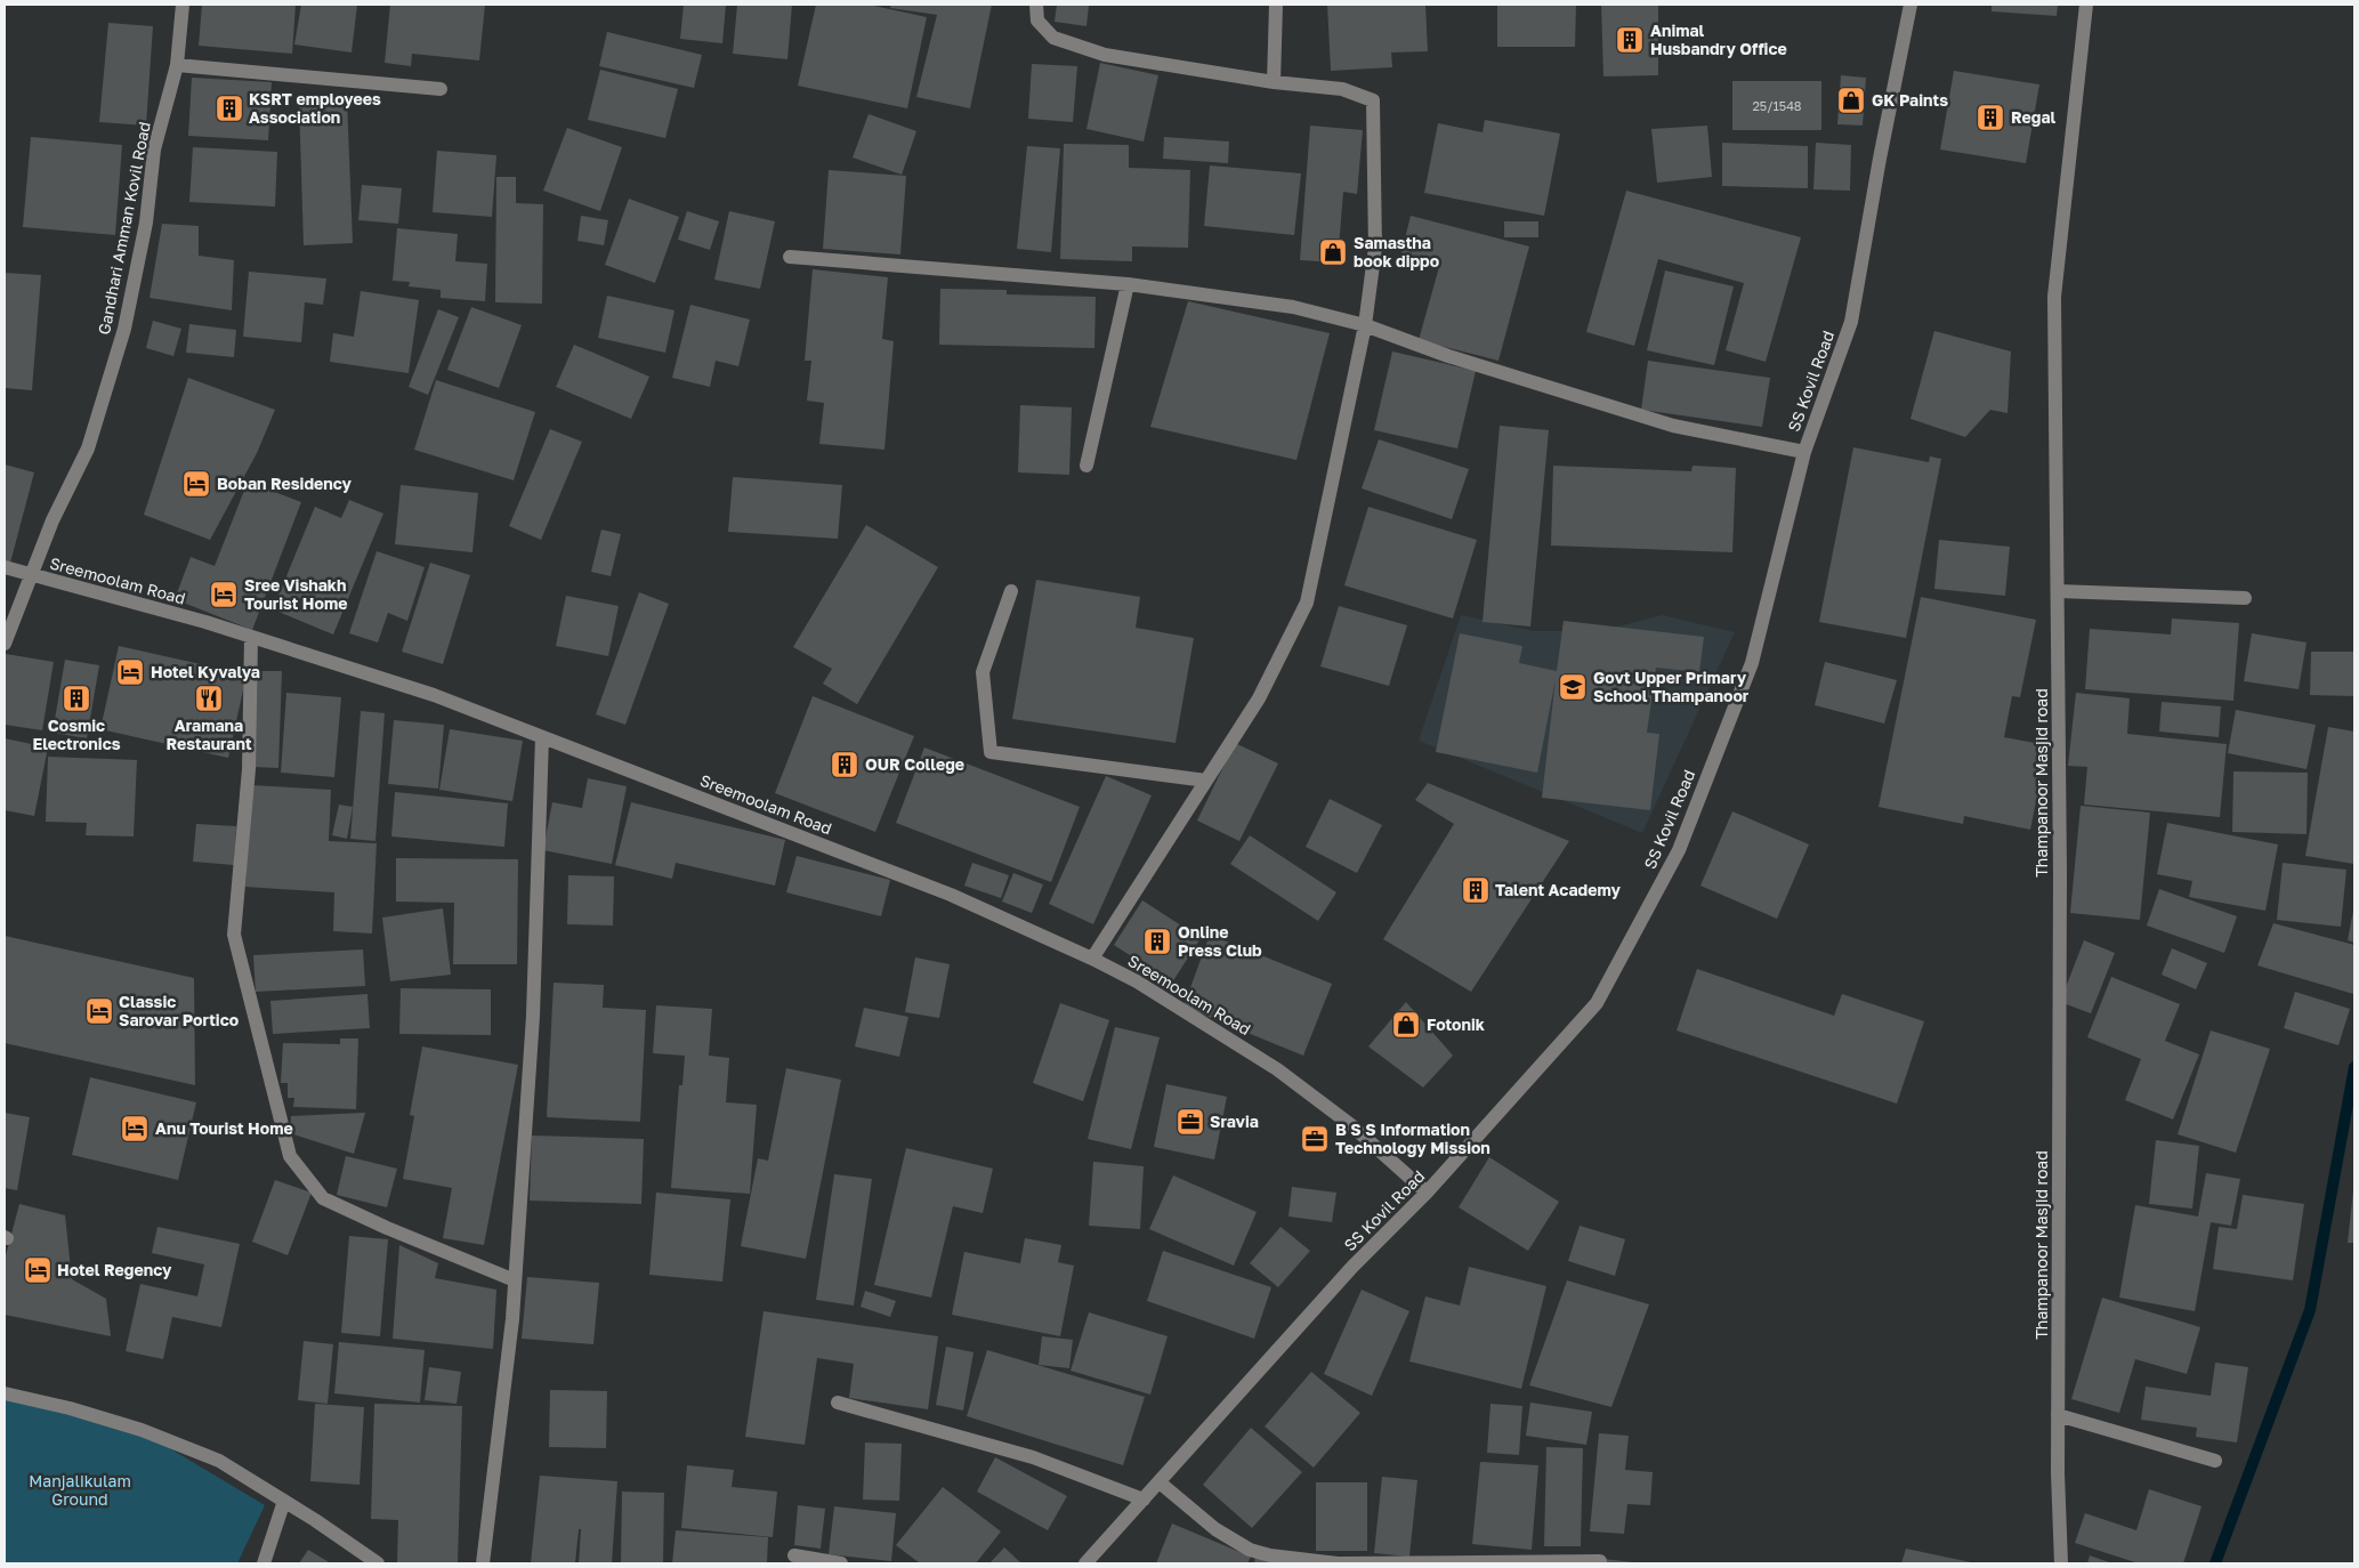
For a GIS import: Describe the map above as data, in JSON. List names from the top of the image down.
{
  "streets": {
    "street": [
      "Gandhari Amman Kovil Road",
      "SS Kovil Road",
      "Sreemoolam Road",
      "Thampanoor Masjid road"
    ]
  },
  "crossings": [
    ["Gandhari Amman Kovil Road", "Sreemoolam Road"],
    ["SS Kovil Road", "Sreemoolam Road"]
  ],
  "parks": ["Manjalikulam Ground"],
  "places": {
    "building": [
      "Animal Husbandry Office",
      "KSRT employees Association",
      "Regal",
      "Cosmic Electronics",
      "OUR College",
      "Talent Academy",
      "Online Press Club"
    ],
    "shop": ["GK Paints", "Samastha book dippo", "Fotonik"],
    "hotel": [
      "Boban Residency",
      "Sree Vishakh Tourist Home",
      "Hotel Kyvalya",
      "Classic Sarovar Portico",
      "Anu Tourist Home",
      "Hotel Regency"
    ],
    "school or university": ["Govt Upper Primary School Thampanoor"],
    "restaurant": ["Aramana Restaurant"],
    "office": ["Sravia", "B S S Information Technology Mission"]
  },
  "house_numbers": ["25/1548"]
}
